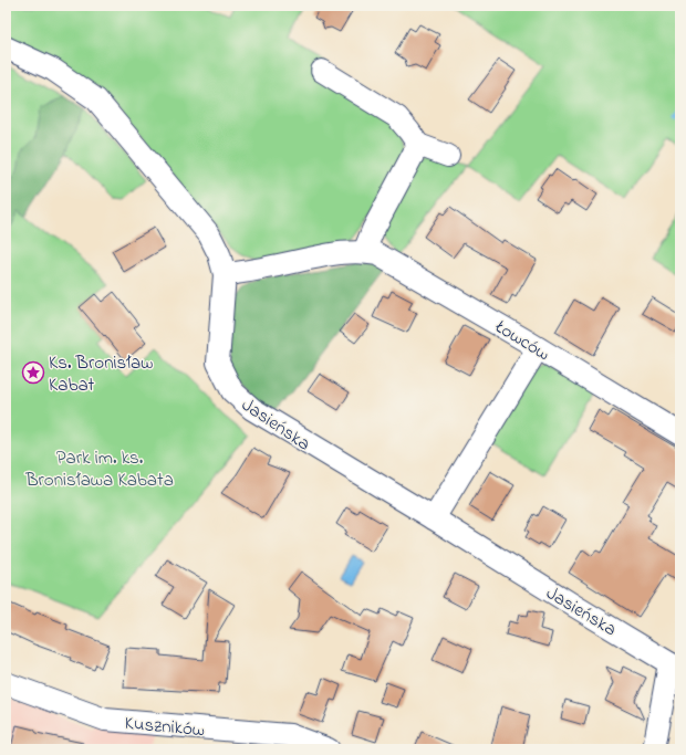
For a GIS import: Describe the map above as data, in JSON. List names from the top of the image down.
{
  "streets": {
    "street": ["Łowców", "Jasieńska", "Kuszników"]
  },
  "crossings": [
    ["Łowców", "Jasieńska"]
  ],
  "parks": ["Park im. ks. Bronisława Kabata"],
  "places": {
    "place": ["Ks. Bronisław Kabat"]
  }
}
